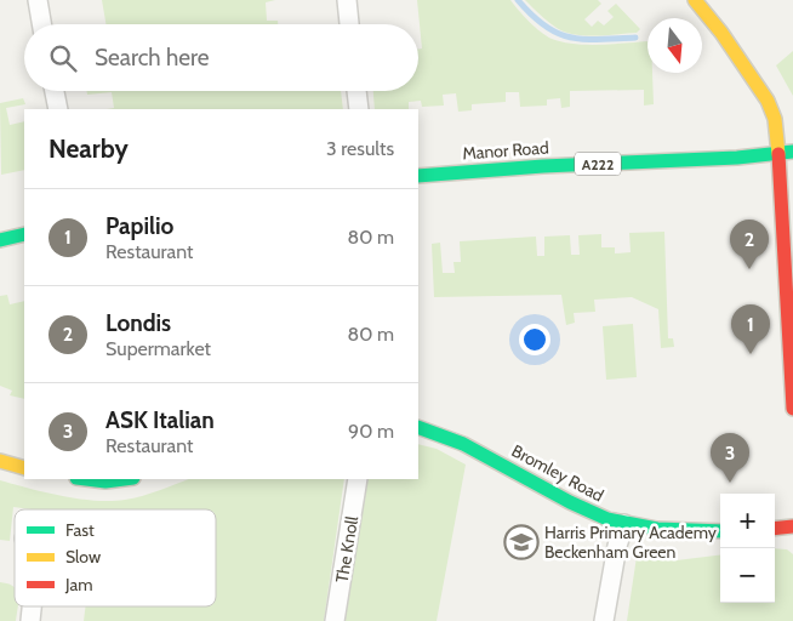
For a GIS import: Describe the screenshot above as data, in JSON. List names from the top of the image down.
{
  "streets": {
    "main road": ["Manor Road", "A222", "Bromley Road"],
    "street": ["The Knoll"]
  },
  "places": {
    "school or university": ["Harris Primary Academy Beckenham Green"]
  },
  "legend": ["Fast", "Slow", "Jam"],
  "north": "bottom",
  "page": {
    "search": "Search here",
    "heading": ["Nearby", "3 results"],
    "list": [
      {
        "mark": "1",
        "name": "Papilio",
        "note": "Restaurant",
        "value": "80 m"
      },
      {
        "mark": "2",
        "name": "Londis",
        "note": "Supermarket",
        "value": "80 m"
      },
      {
        "mark": "3",
        "name": "ASK Italian",
        "note": "Restaurant",
        "value": "90 m"
      }
    ],
    "pins": ["2", "1", "3"],
    "map_buttons": ["+", "−"]
  }
}
